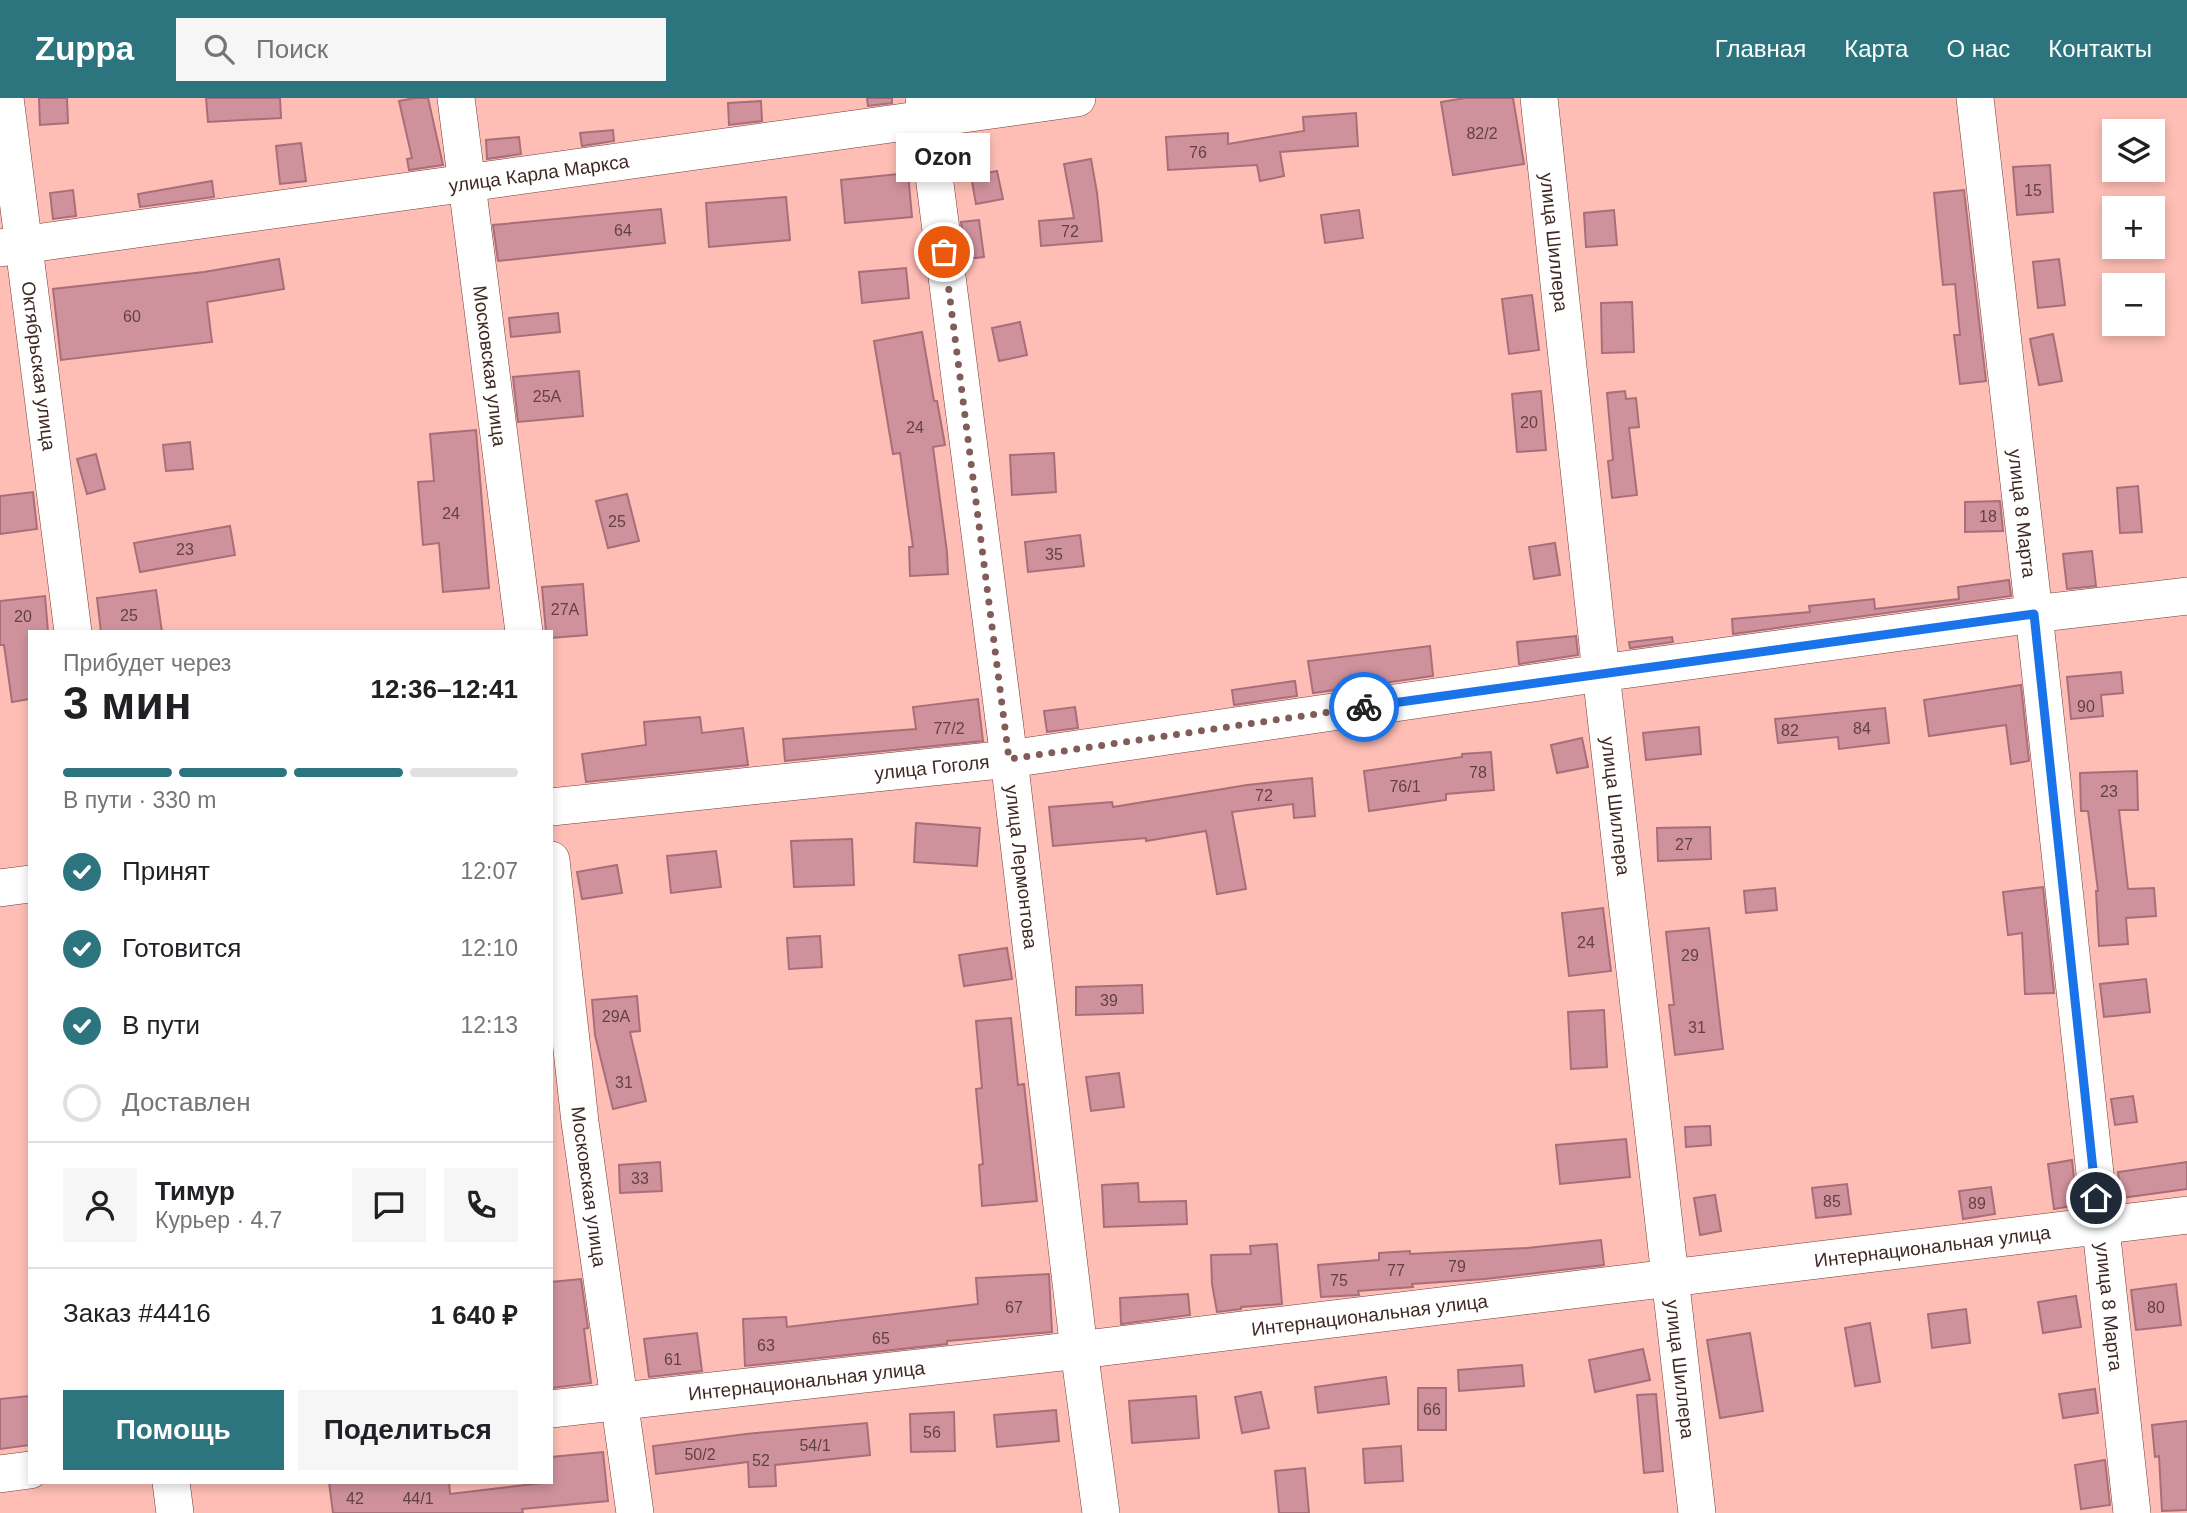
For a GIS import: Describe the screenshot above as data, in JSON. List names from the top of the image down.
{
  "streets": {
    "street": [
      "улица Карла Маркса",
      "улица Шиллера",
      "Октябрьская улица",
      "Московская улица",
      "улица 8 Марта",
      "улица Гоголя",
      "улица Лермонтова",
      "Интернациональная улица"
    ]
  },
  "crossings": [
    ["улица Карла Маркса", "Октябрьская улица"],
    ["улица Карла Маркса", "Московская улица"],
    ["улица Карла Маркса", "улица Лермонтова"],
    ["улица Шиллера", "улица Гоголя"],
    ["улица Шиллера", "Интернациональная улица"],
    ["Московская улица", "Интернациональная улица"],
    ["улица 8 Марта", "улица Гоголя"],
    ["улица 8 Марта", "Интернациональная улица"],
    ["улица Гоголя", "улица Лермонтова"],
    ["улица Лермонтова", "Интернациональная улица"]
  ],
  "places": ["Ozon"],
  "house_numbers": [
    "82/2",
    "76",
    "15",
    "64",
    "72",
    "60",
    "25А",
    "20",
    "24",
    "24",
    "18",
    "25",
    "23",
    "35",
    "27А",
    "25",
    "20",
    "90",
    "77/2",
    "84",
    "82",
    "78",
    "76/1",
    "23",
    "72",
    "27",
    "24",
    "29",
    "39",
    "29А",
    "31",
    "31",
    "33",
    "85",
    "89",
    "79",
    "77",
    "75",
    "67",
    "80",
    "65",
    "63",
    "61",
    "66",
    "56",
    "54/1",
    "50/2",
    "52",
    "42",
    "44/1"
  ],
  "page": {
    "header": "Zuppa",
    "search": "Поиск",
    "nav": [
      "Главная",
      "Карта",
      "О нас",
      "Контакты"
    ],
    "map_buttons": ["+", "−"],
    "bubble": "Ozon",
    "heading": ["3 мин", "Прибудет через", "12:36–12:41"],
    "panel": [
      "Тимур",
      "Курьер · 4.7",
      "Заказ #4416",
      "1 640 ₽"
    ],
    "bar": "В пути · 330 m",
    "list": [
      ["Принят", "12:07"],
      ["Готовится", "12:10"],
      ["В пути", "12:13"],
      "Доставлен"
    ],
    "buttons": ["Помощь", "Поделиться"]
  }
}
